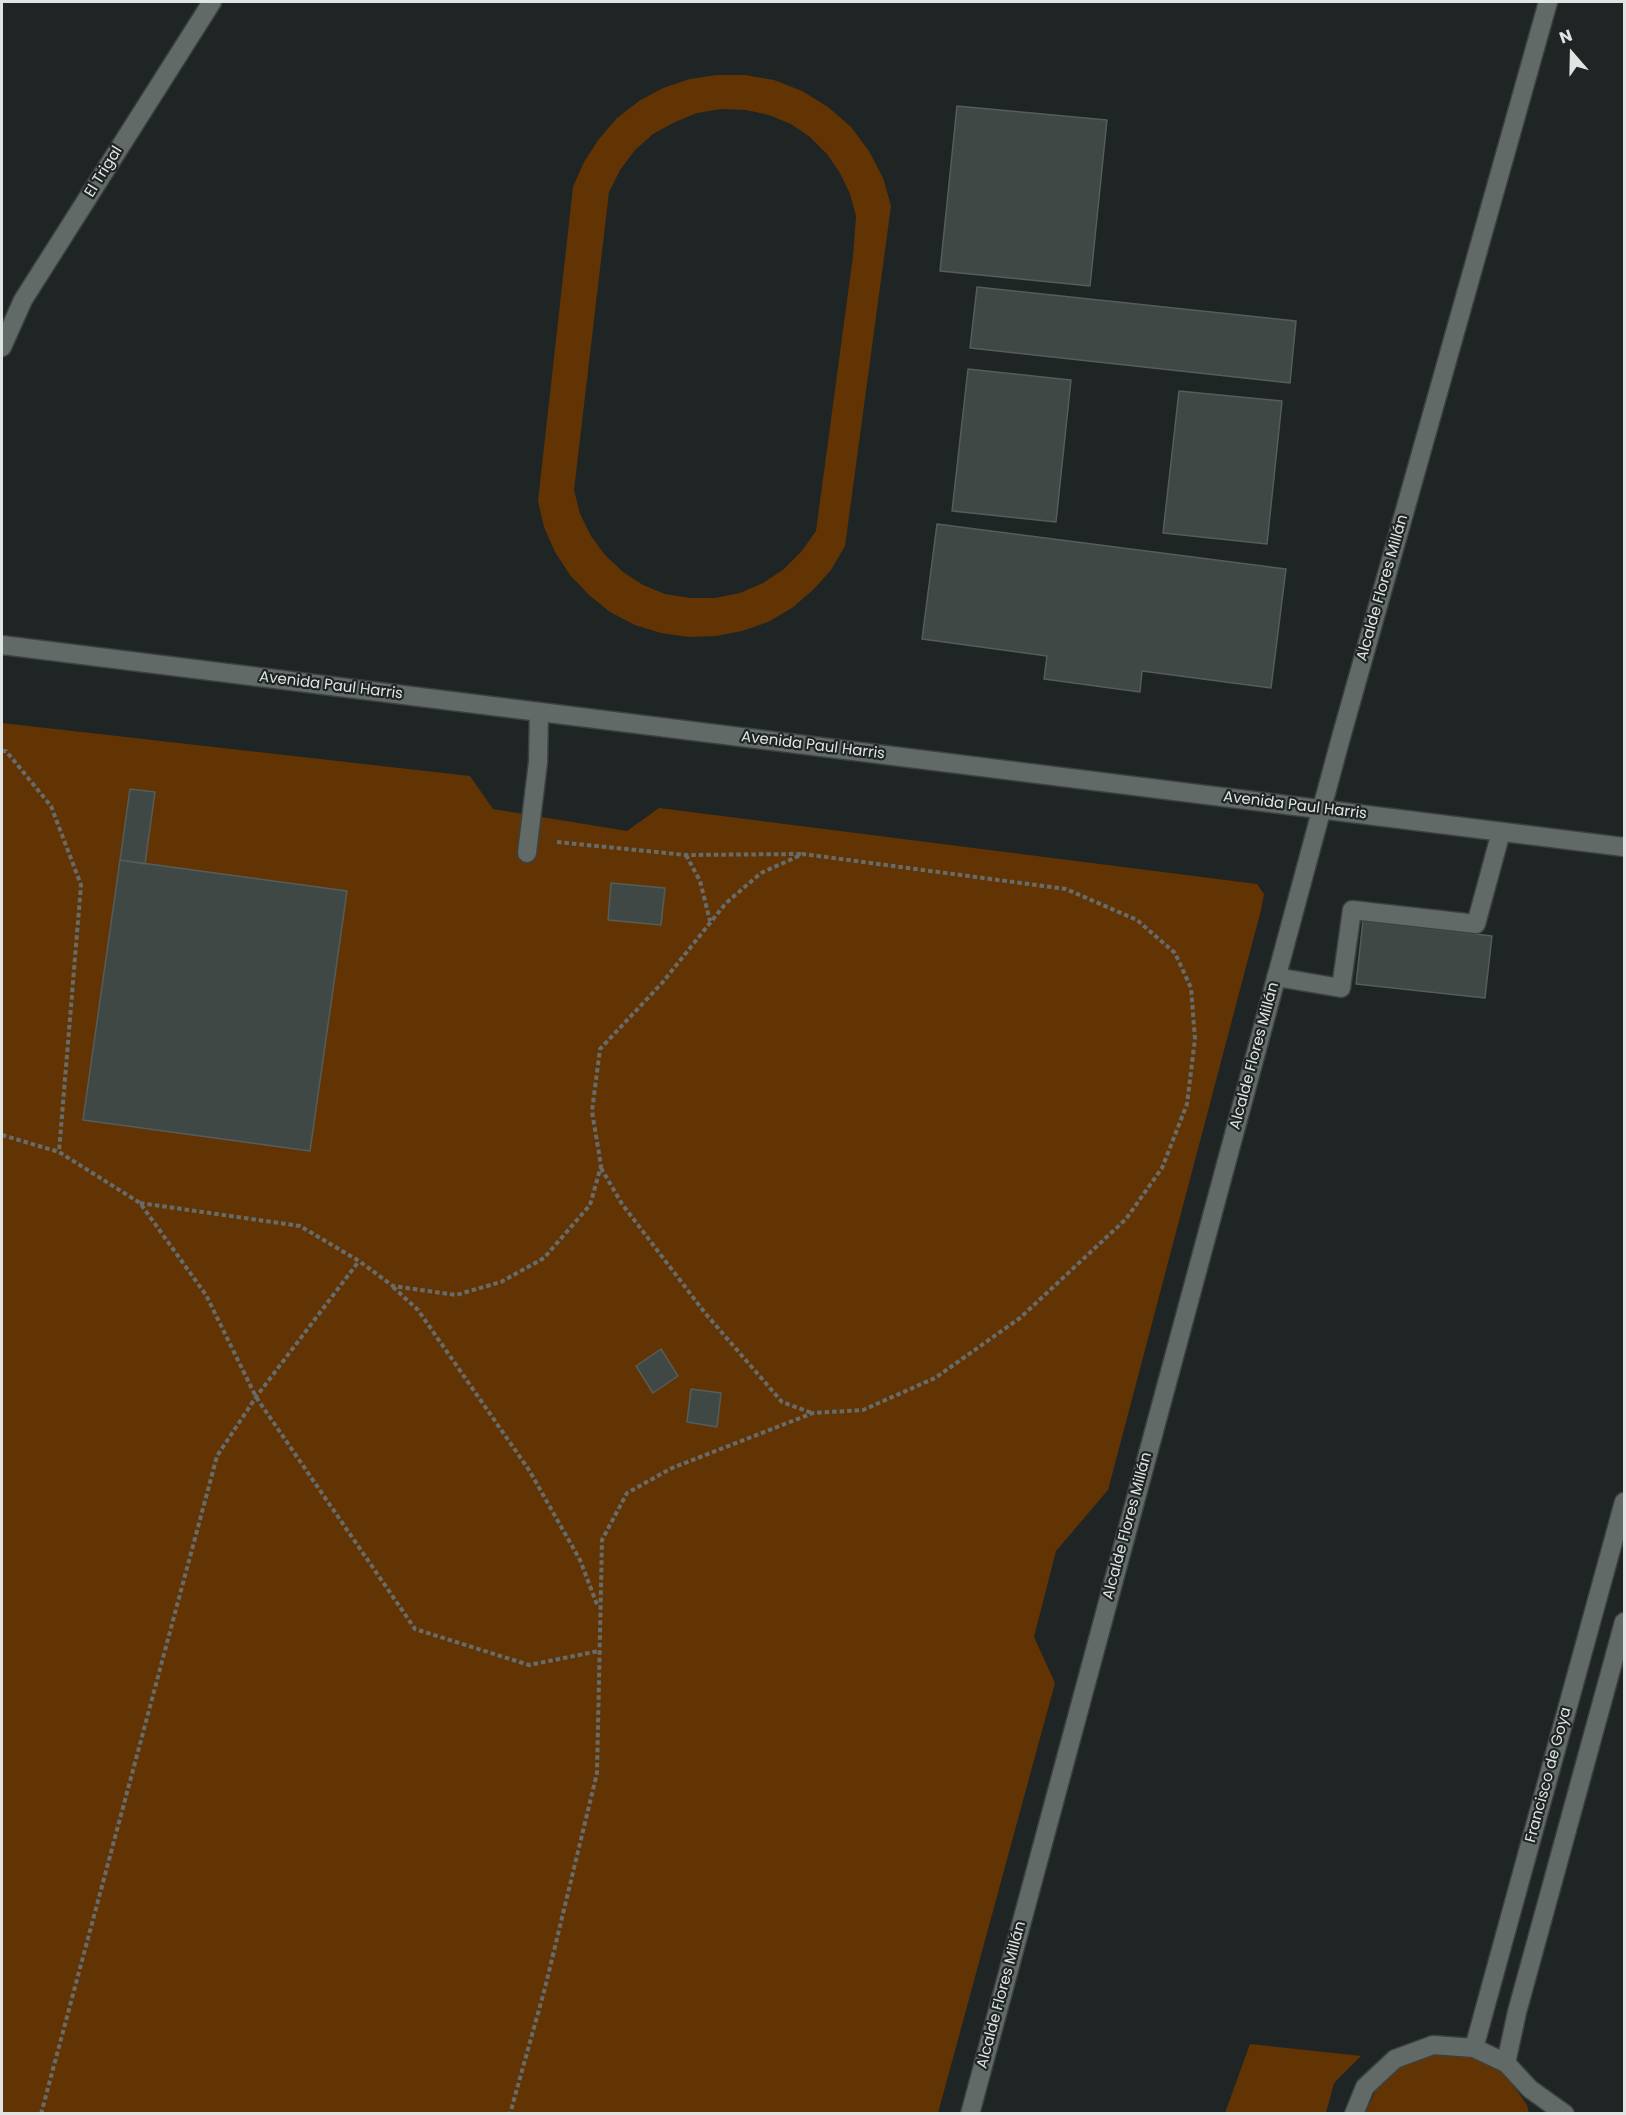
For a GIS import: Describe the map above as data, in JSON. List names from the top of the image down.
{
  "streets": {
    "street": [
      "El Trigal",
      "Alcalde Flores Millán",
      "Avenida Paul Harris",
      "Francisco de Goya"
    ]
  },
  "crossings": [
    ["Alcalde Flores Millán", "Avenida Paul Harris"]
  ],
  "north": "top"
}
